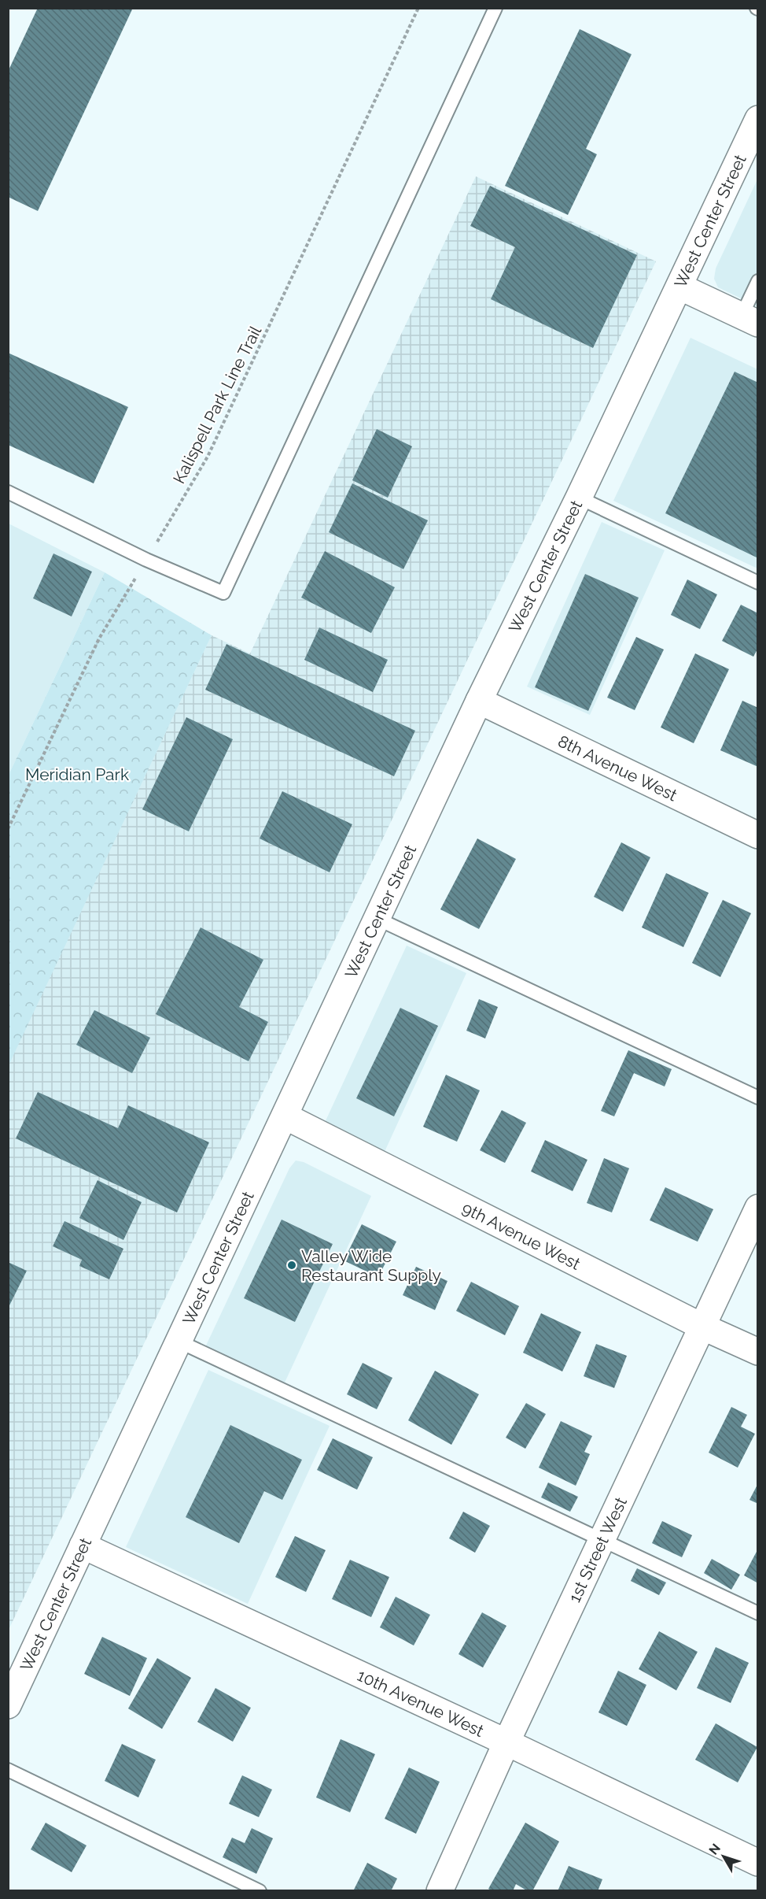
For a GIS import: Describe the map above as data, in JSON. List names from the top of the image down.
{
  "streets": {
    "street": [
      "West Center Street",
      "8th Avenue West",
      "9th Avenue West",
      "1st Street West",
      "10th Avenue West"
    ],
    "path": ["Kalispell Park Line Trail"]
  },
  "crossings": [
    ["West Center Street", "8th Avenue West"],
    ["West Center Street", "9th Avenue West"],
    ["West Center Street", "10th Avenue West"],
    ["9th Avenue West", "1st Street West"],
    ["1st Street West", "10th Avenue West"]
  ],
  "parks": ["Meridian Park"],
  "places": ["Valley Wide Restaurant Supply"],
  "north": "top left"
}
